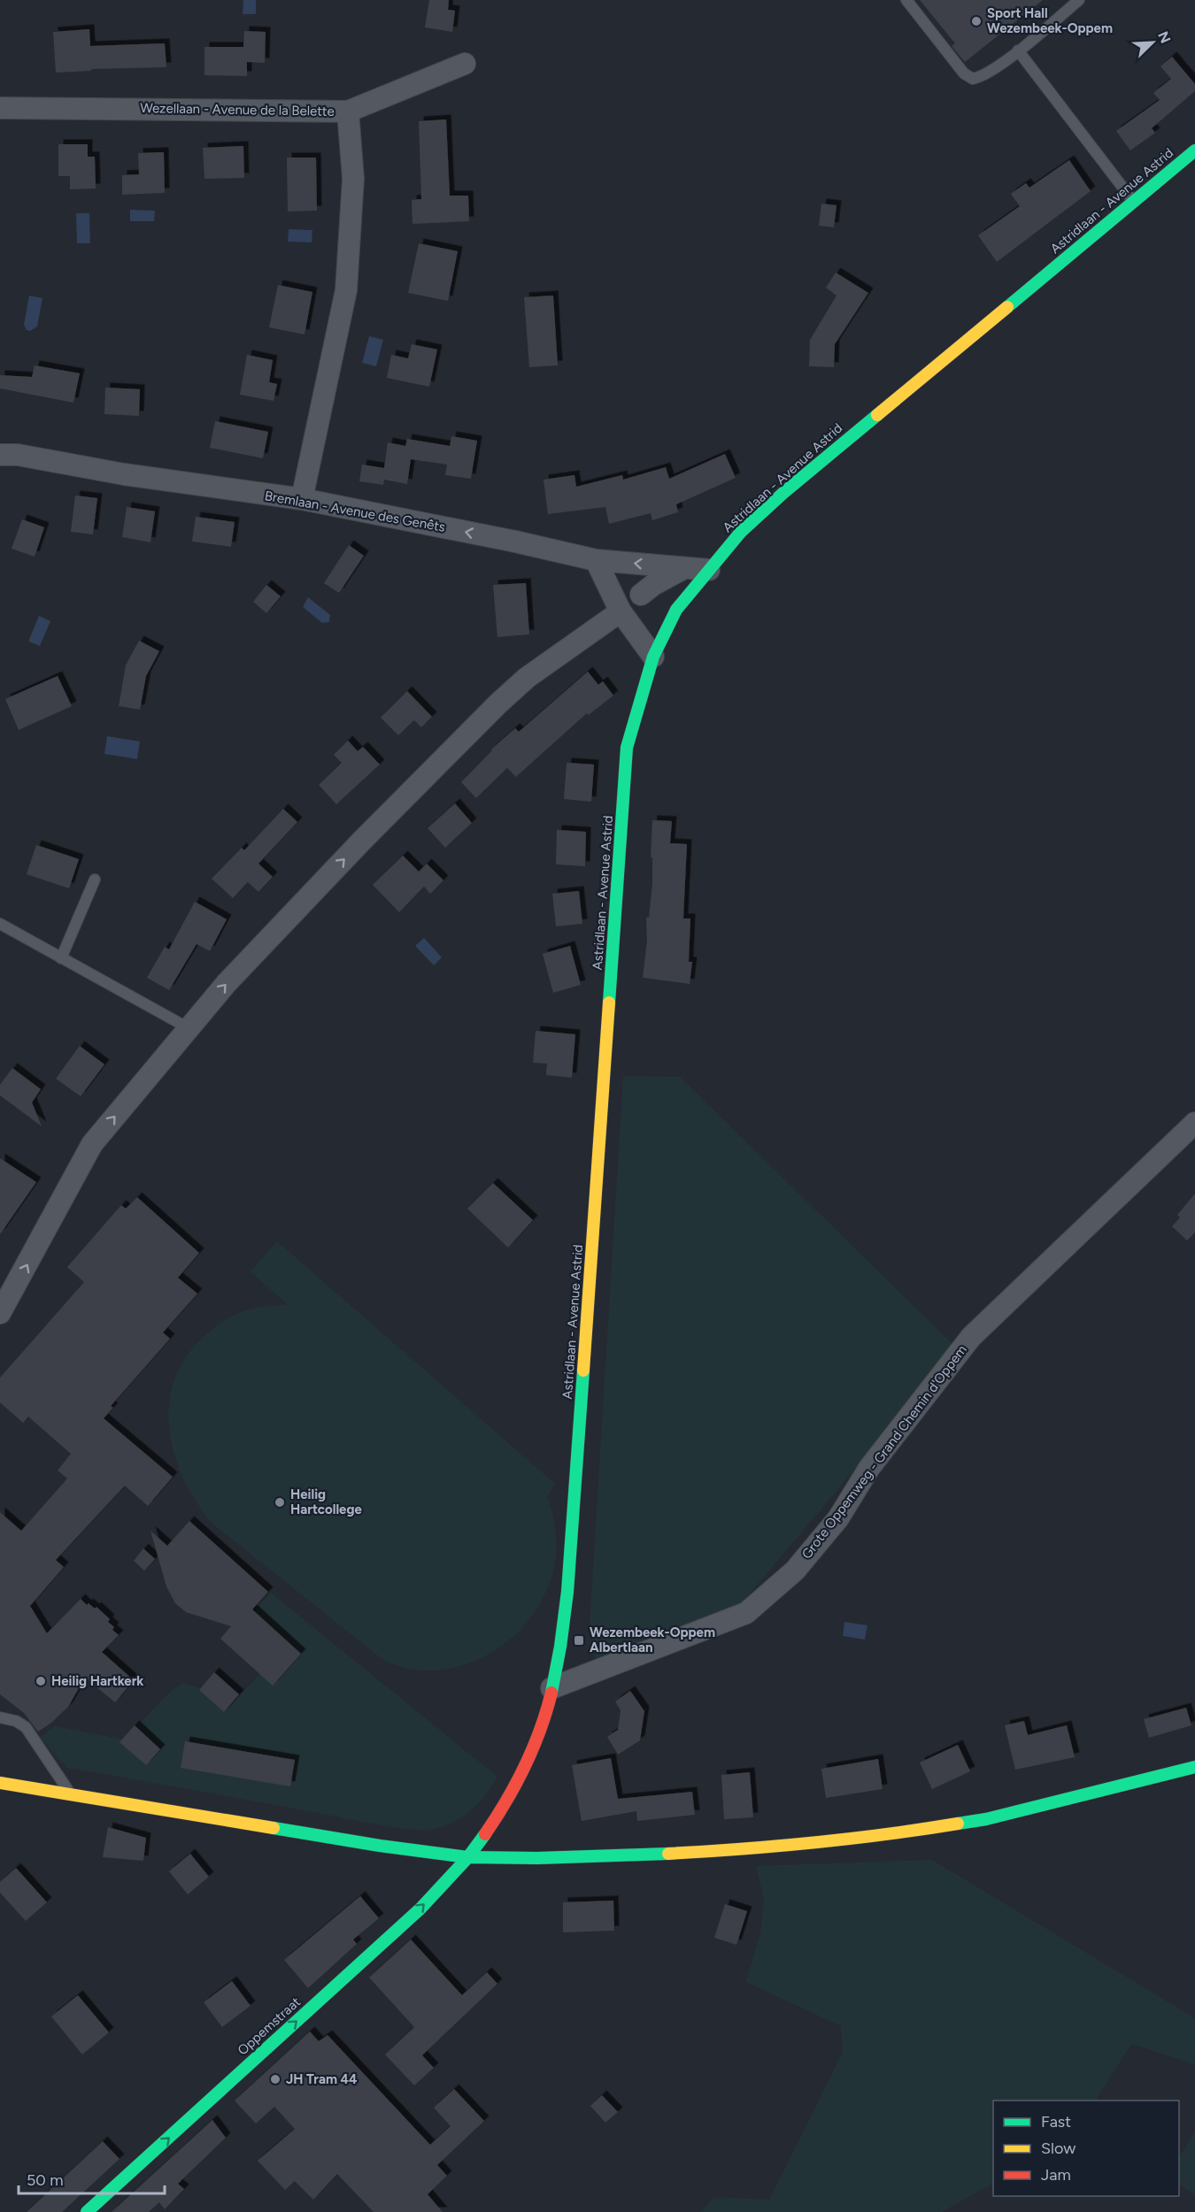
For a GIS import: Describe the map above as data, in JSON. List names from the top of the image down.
{
  "streets": {
    "street": [
      "Wezellaan - Avenue de la Belette",
      "Astridlaan - Avenue Astrid",
      "Bremlaan - Avenue des Genêts",
      "Grote Oppemweg - Grand Chemin d'Oppem",
      "Oppemstraat"
    ]
  },
  "crossings": [
    ["Astridlaan - Avenue Astrid", "Bremlaan - Avenue des Genêts"],
    ["Astridlaan - Avenue Astrid", "Grote Oppemweg - Grand Chemin d'Oppem"],
    ["Astridlaan - Avenue Astrid", "Oppemstraat"]
  ],
  "one_way": ["Bremlaan - Avenue des Genêts", "Oppemstraat"],
  "places": {
    "other": [
      "Sport Hall Wezembeek-Oppem",
      "Heilig Hartcollege",
      "Heilig Hartkerk",
      "JH Tram 44"
    ],
    "transit": ["Wezembeek-Oppem Albertlaan"]
  },
  "legend": ["Fast", "Slow", "Jam"],
  "scale_bar": "50 m",
  "north": "top right"
}
